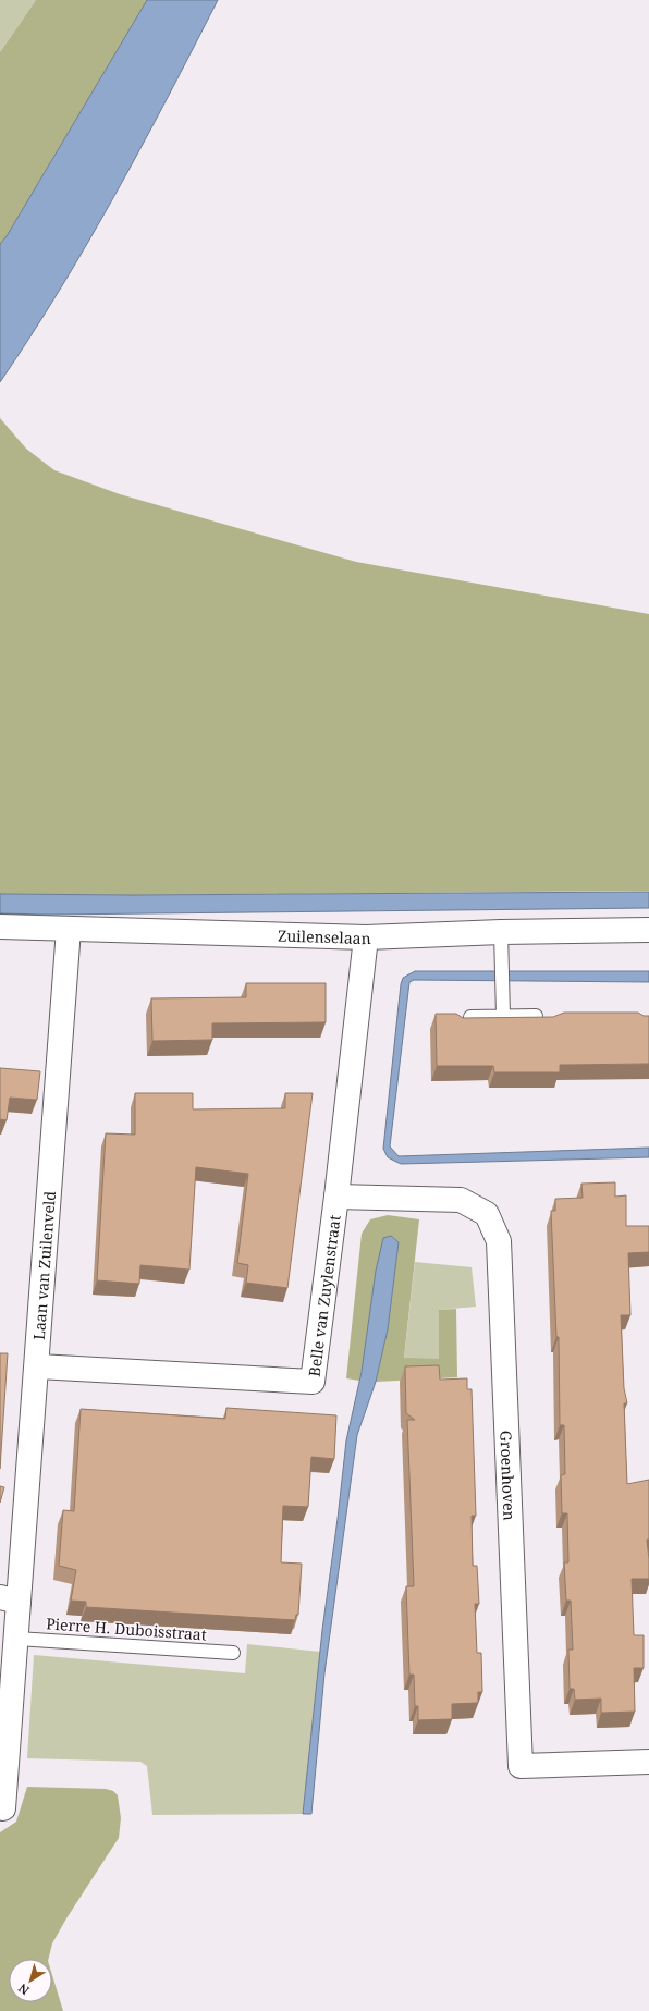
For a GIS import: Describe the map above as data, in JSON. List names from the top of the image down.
{
  "streets": {
    "street": [
      "Zuilenselaan",
      "Laan van Zuilenveld",
      "Belle van Zuylenstraat",
      "Groenhoven"
    ],
    "lane": ["Pierre H. Duboisstraat"]
  },
  "crossings": [
    ["Zuilenselaan", "Laan van Zuilenveld"],
    ["Zuilenselaan", "Belle van Zuylenstraat"],
    ["Laan van Zuilenveld", "Belle van Zuylenstraat"],
    ["Laan van Zuilenveld", "Pierre H. Duboisstraat"],
    ["Belle van Zuylenstraat", "Groenhoven"]
  ],
  "north": "bottom left"
}
